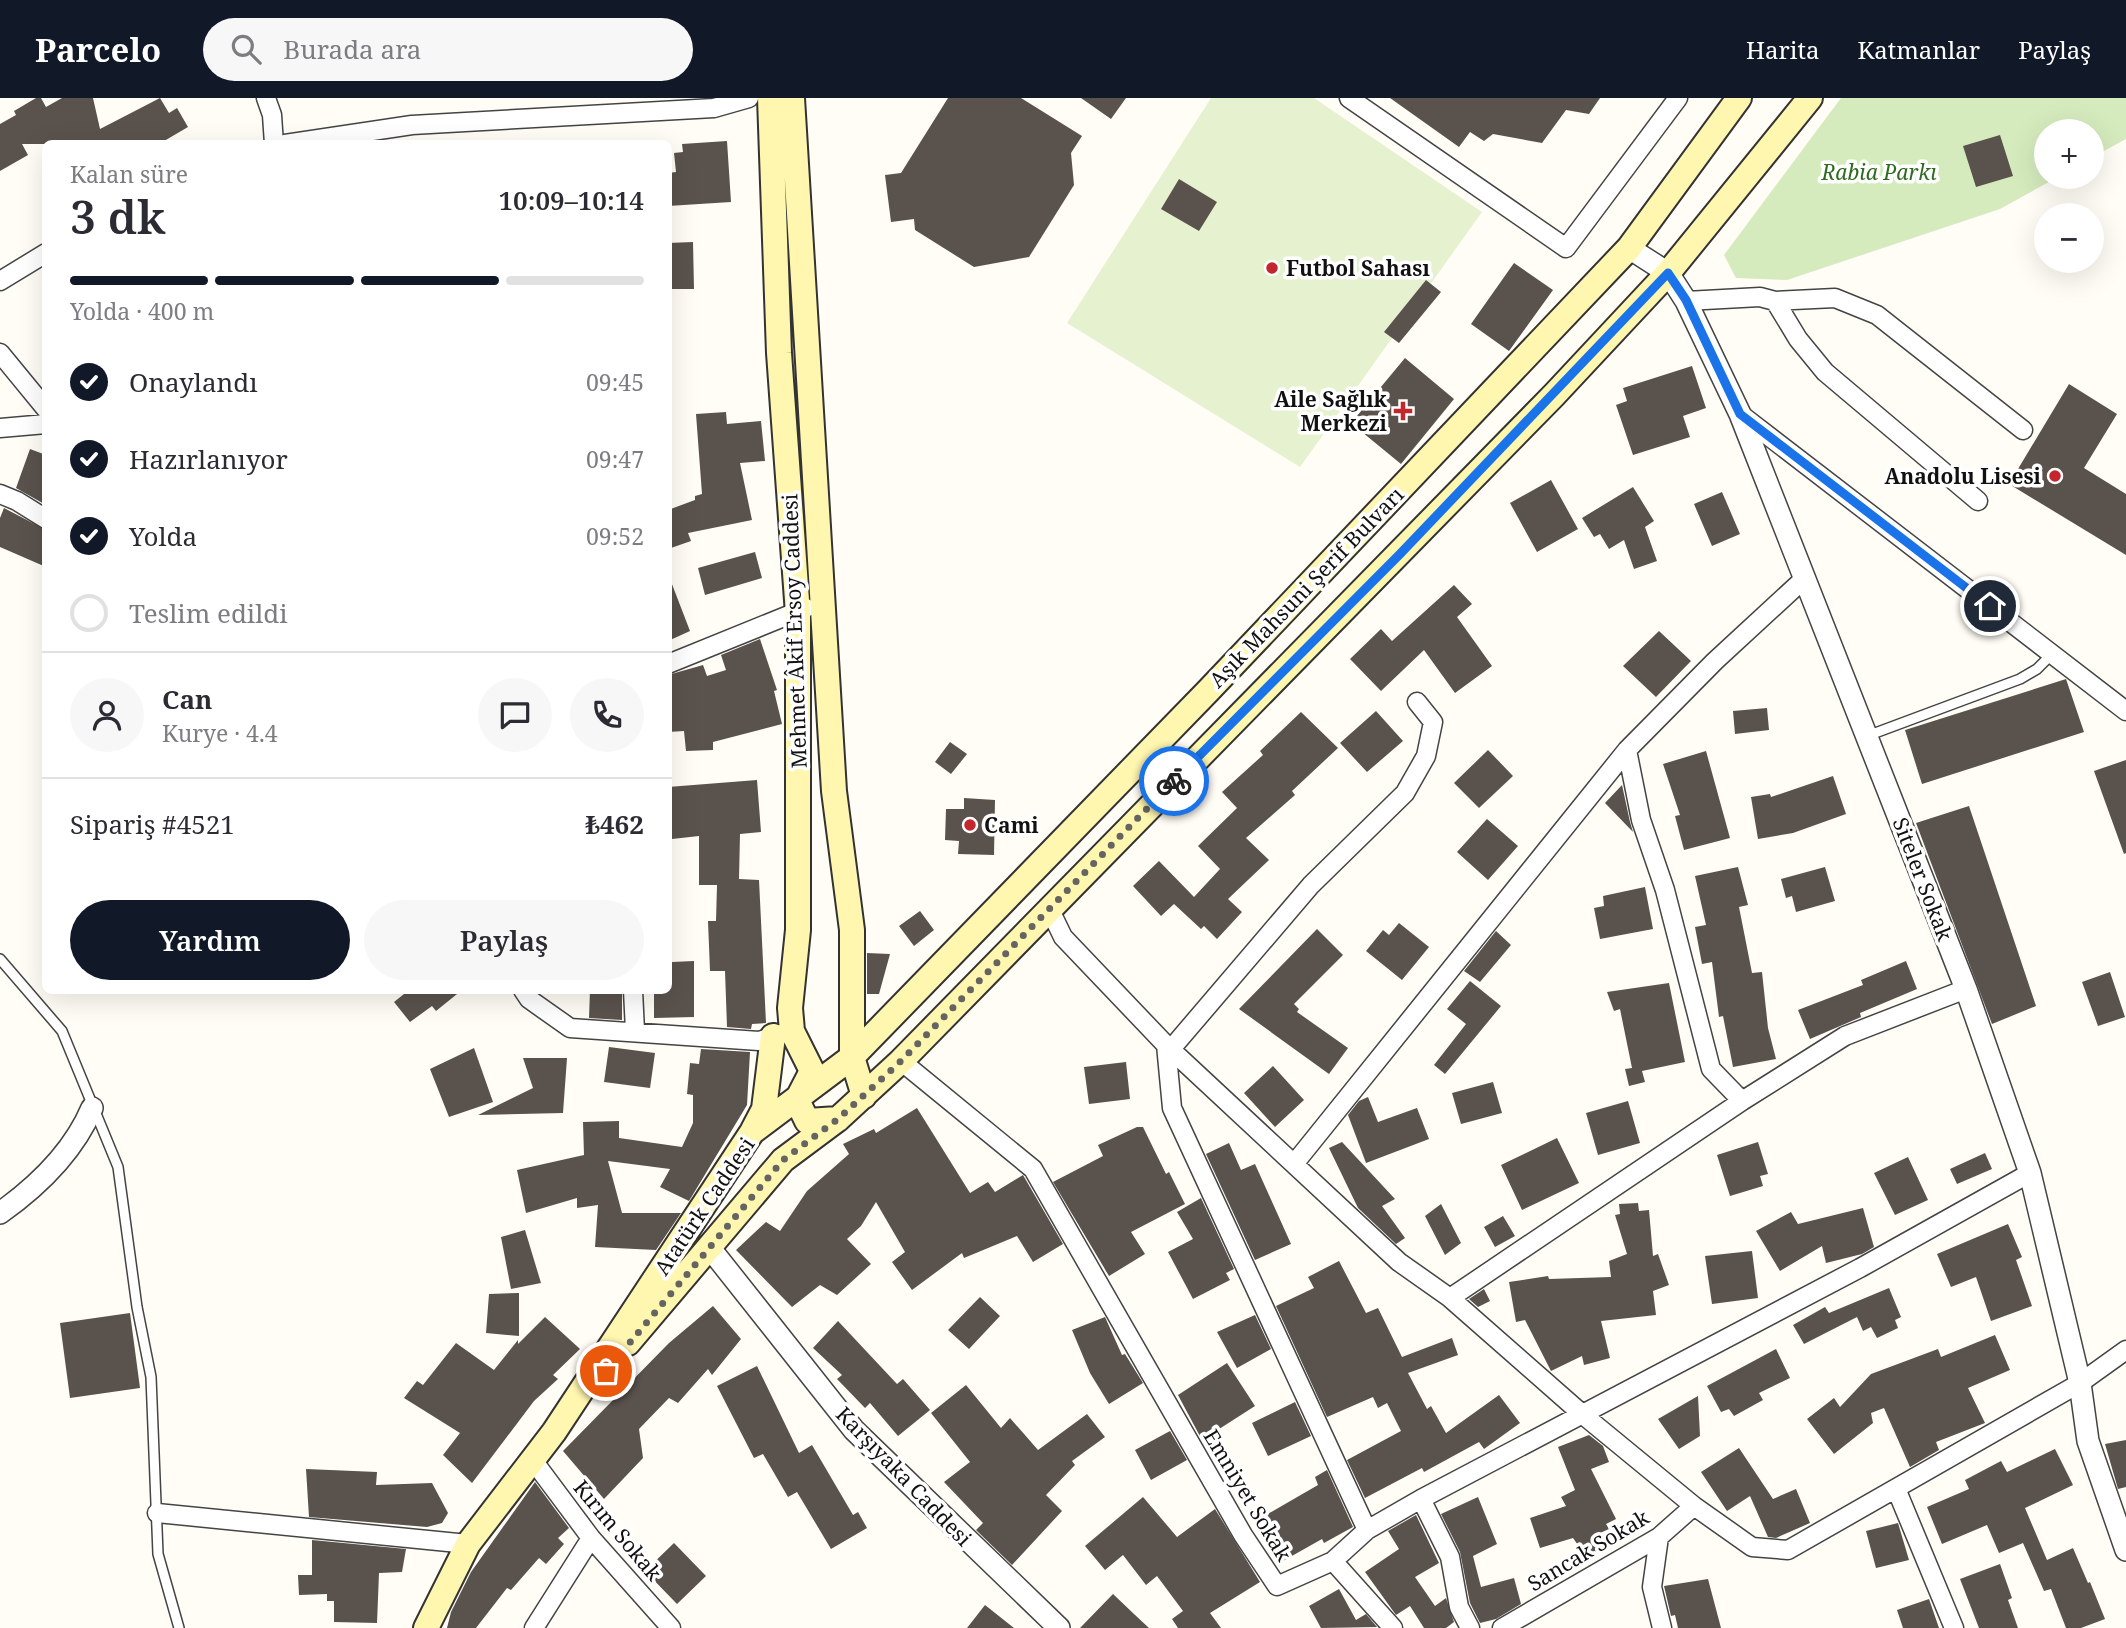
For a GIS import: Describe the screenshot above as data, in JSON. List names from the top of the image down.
{
  "streets": {
    "main road": ["Aşık Mahsuni Şerif Bulvarı", "Mehmet Âkif Ersoy Caddesi", "Atatürk Caddesi"],
    "street": [
      "Siteler Sokak",
      "Karşıyaka Caddesi",
      "Emniyet Sokak",
      "Kırım Sokak",
      "Sancak Sokak"
    ]
  },
  "crossings": [
    ["Aşık Mahsuni Şerif Bulvarı", "Mehmet Âkif Ersoy Caddesi"],
    ["Aşık Mahsuni Şerif Bulvarı", "Siteler Sokak"],
    ["Aşık Mahsuni Şerif Bulvarı", "Atatürk Caddesi"],
    ["Aşık Mahsuni Şerif Bulvarı", "Karşıyaka Caddesi"],
    ["Aşık Mahsuni Şerif Bulvarı", "Emniyet Sokak"],
    ["Mehmet Âkif Ersoy Caddesi", "Atatürk Caddesi"],
    ["Siteler Sokak", "Emniyet Sokak"],
    ["Atatürk Caddesi", "Kırım Sokak"]
  ],
  "parks": ["Rabia Parkı"],
  "places": {
    "other": ["Futbol Sahası", "Anadolu Lisesi", "Cami"],
    "health": ["Aile Sağlık Merkezi"]
  },
  "page": {
    "header": "Parcelo",
    "search": "Burada ara",
    "nav": ["Harita", "Katmanlar", "Paylaş"],
    "map_buttons": ["+", "−"],
    "heading": ["3 dk", "Kalan süre", "10:09–10:14"],
    "panel": [
      "Can",
      "Kurye · 4.4",
      "Sipariş #4521",
      "₺462"
    ],
    "bar": "Yolda · 400 m",
    "list": [
      ["Onaylandı", "09:45"],
      ["Hazırlanıyor", "09:47"],
      ["Yolda", "09:52"],
      "Teslim edildi"
    ],
    "buttons": ["Yardım", "Paylaş"]
  }
}
